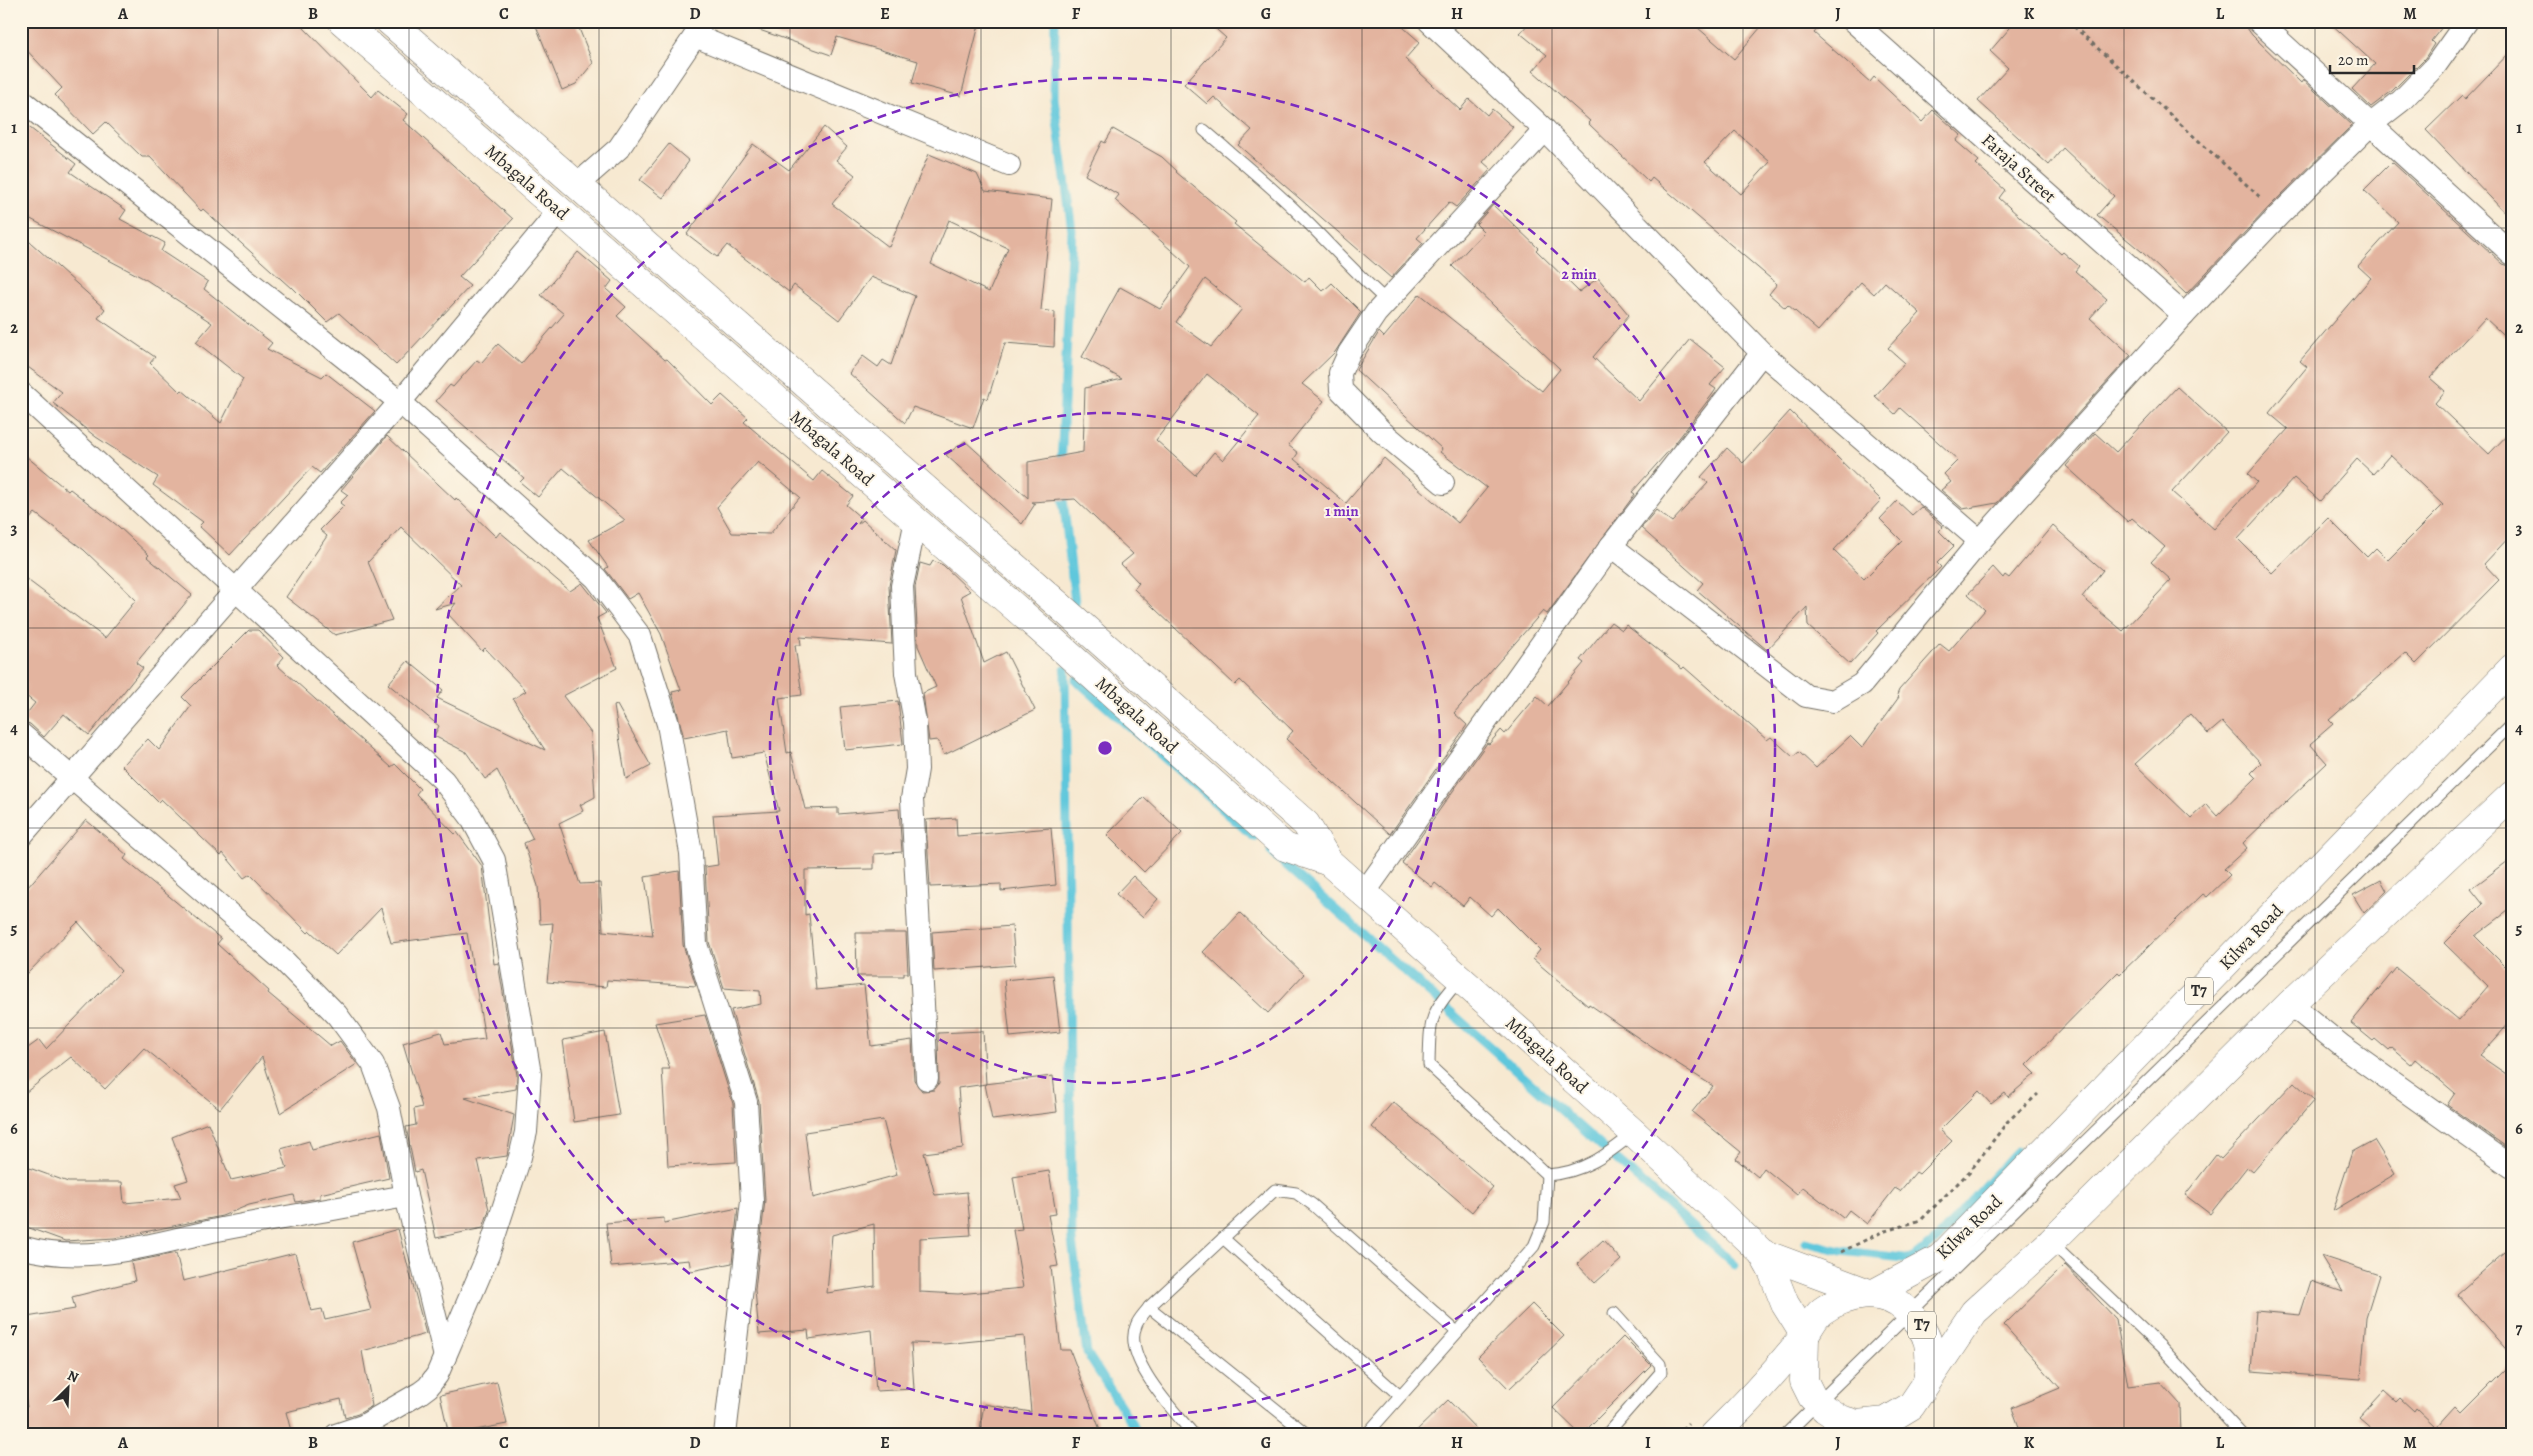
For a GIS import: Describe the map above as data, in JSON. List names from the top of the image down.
{
  "streets": {
    "main road": ["Mbagala Road", "Kilwa Road", "T7"],
    "street": ["Faraja Street"]
  },
  "crossings": [
    ["Mbagala Road", "Kilwa Road"],
    ["Mbagala Road", "T7"],
    ["Kilwa Road", "T7"]
  ],
  "scale_bar": "20 m",
  "north": "top right",
  "grid": {
    "columns": [
      "A",
      "B",
      "C",
      "D",
      "E",
      "F",
      "G",
      "H",
      "I",
      "J",
      "K",
      "L",
      "M"
    ],
    "rows": [
      "1",
      "2",
      "3",
      "4",
      "5",
      "6",
      "7"
    ]
  },
  "rings": ["2 min", "1 min"]
}
